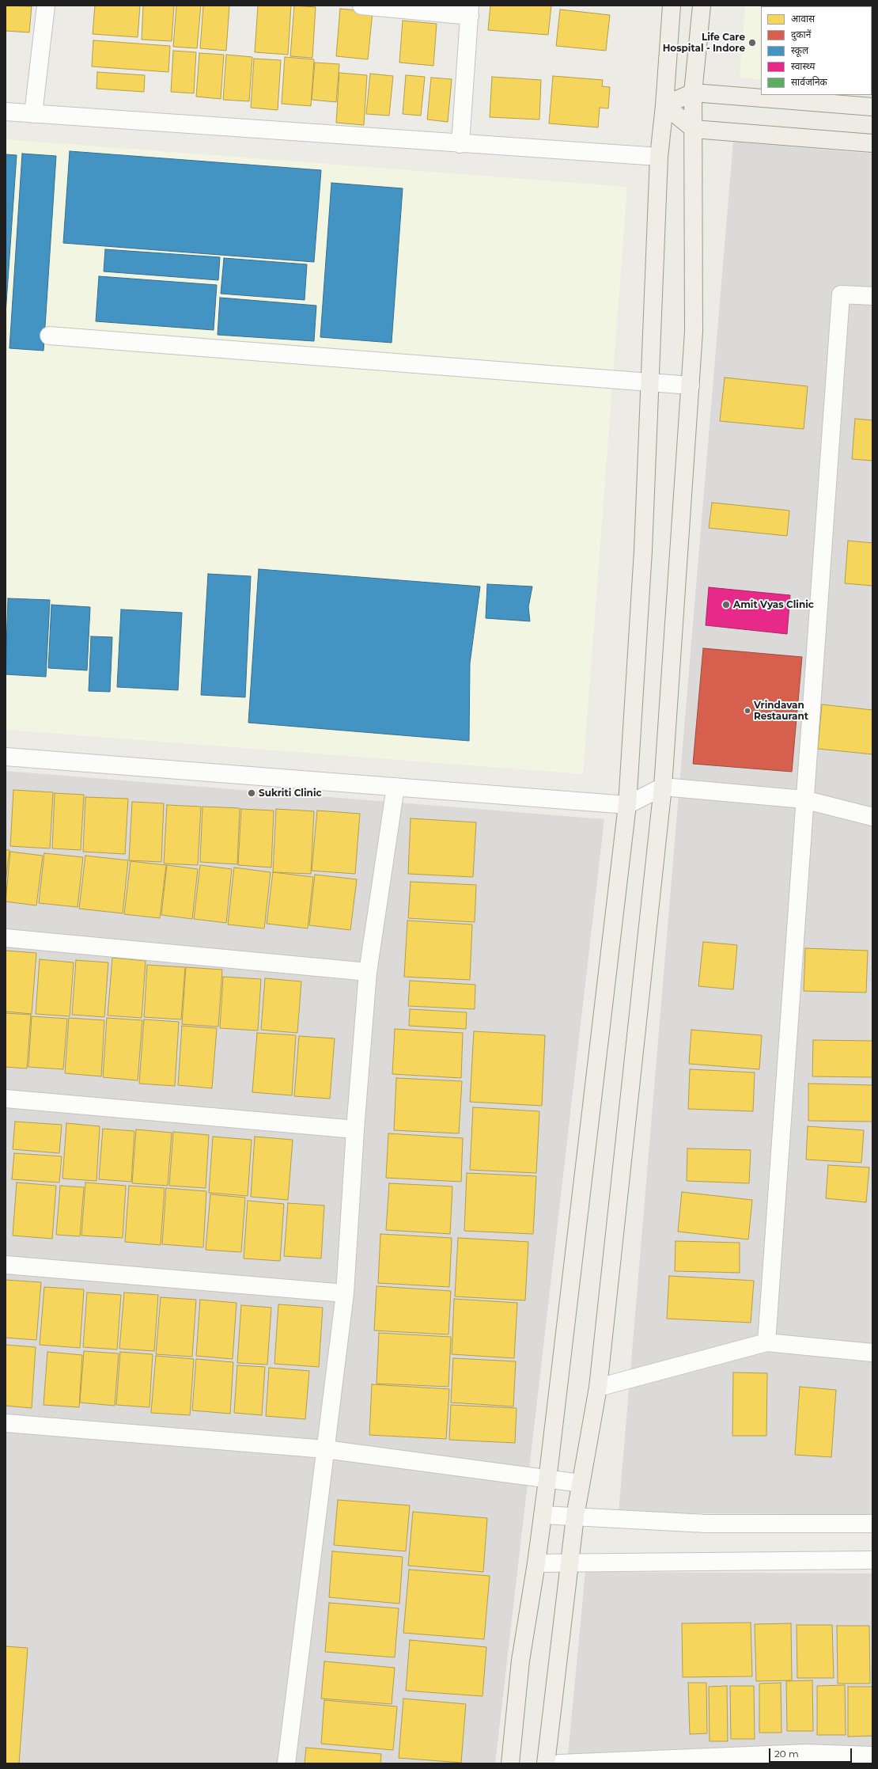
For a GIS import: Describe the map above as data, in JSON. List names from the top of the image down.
{
  "places": [
    "Life Care Hospital - Indore",
    "Amit Vyas Clinic",
    "Vrindavan Restaurant",
    "Sukriti Clinic"
  ],
  "legend": [
    "आवास",
    "दुकानें",
    "स्कूल",
    "स्वास्थ्य",
    "सार्वजनिक"
  ],
  "scale_bar": "20 m"
}
